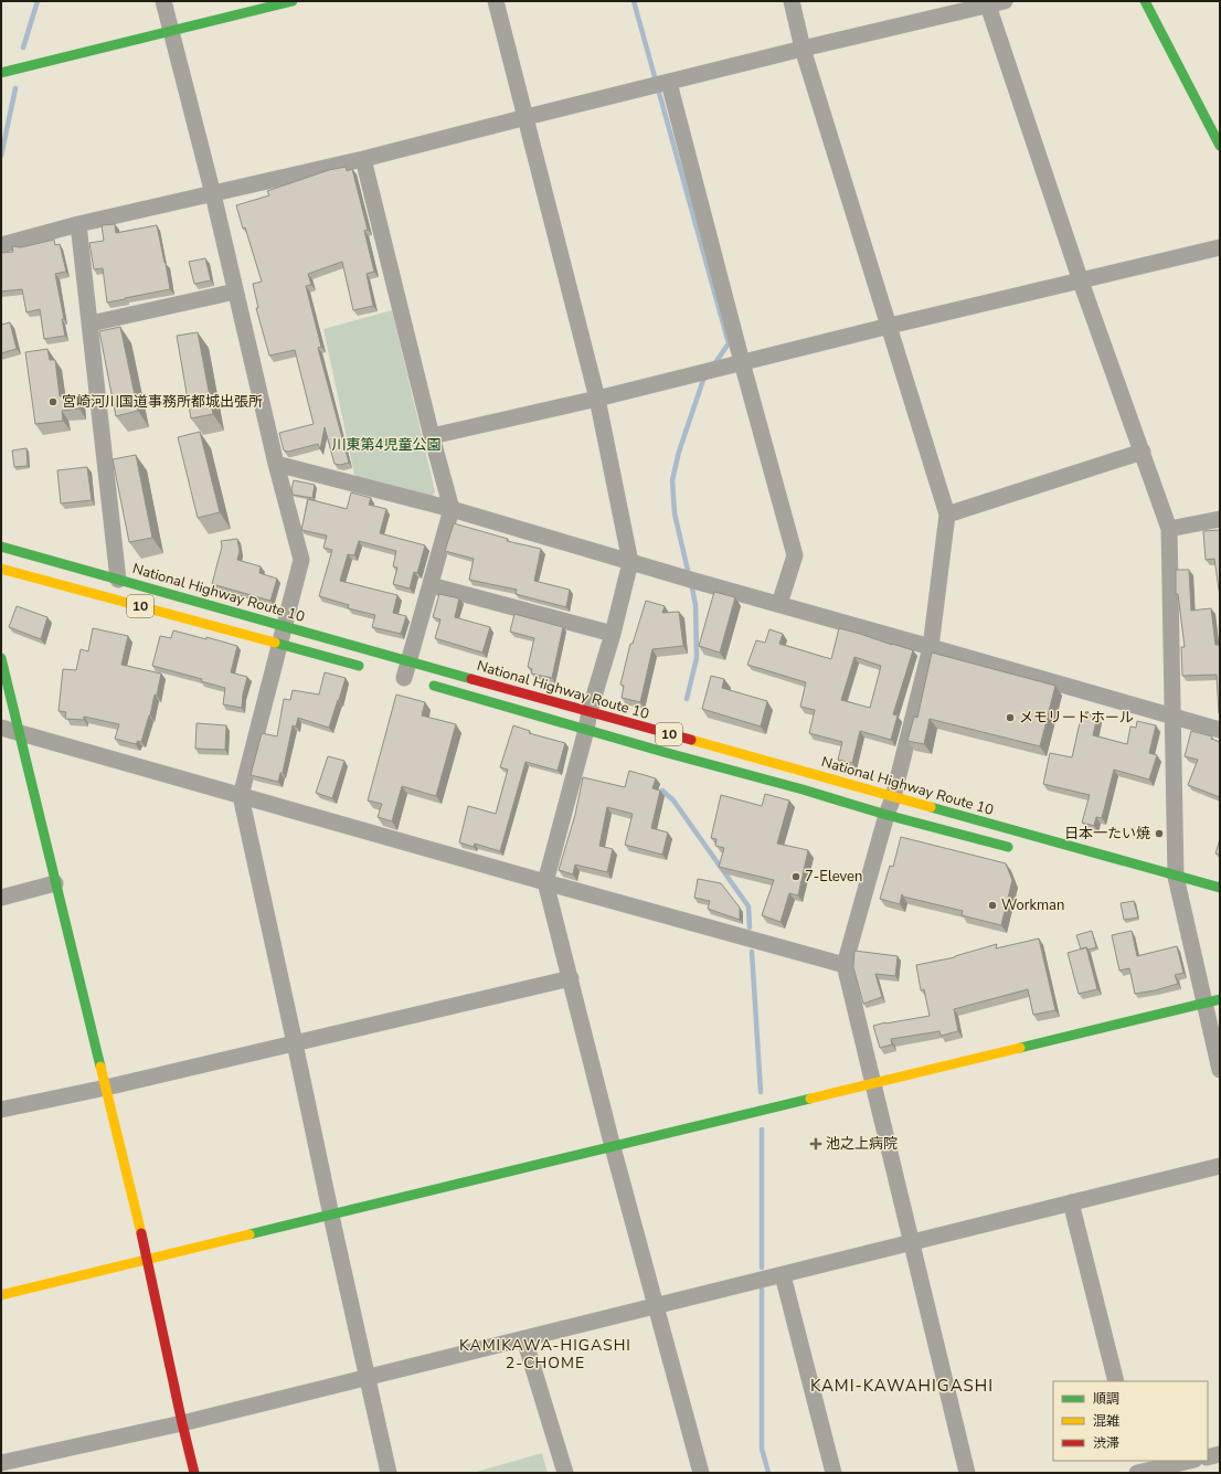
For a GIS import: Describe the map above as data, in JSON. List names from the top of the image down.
{
  "streets": {
    "main road": ["National Highway Route 10", "10"]
  },
  "districts": ["KAMIKAWA-HIGASHI 2-CHOME", "KAMI-KAWAHIGASHI"],
  "parks": ["川東第4児童公園"],
  "places": {
    "other": [
      "宮崎河川国道事務所都城出張所",
      "メモリードホール",
      "日本一たい焼",
      "7-Eleven",
      "Workman"
    ],
    "health": ["池之上病院"]
  },
  "legend": ["順調", "混雑", "渋滞"]
}
